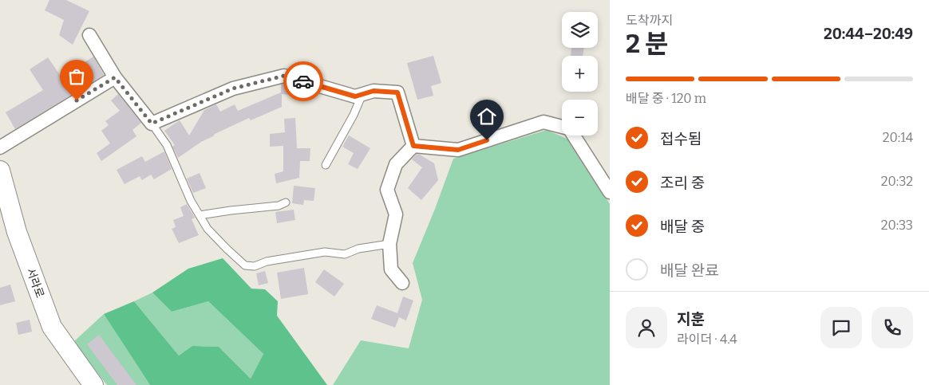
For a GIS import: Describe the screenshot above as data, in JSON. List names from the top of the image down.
{
  "streets": {
    "street": ["서라로"]
  },
  "page": {
    "heading": ["2 분", "도착까지", "20:44–20:49"],
    "panel": ["지훈", "라이더 · 4.4"],
    "map_buttons": ["+", "−"],
    "bar": "배달 중 · 120 m",
    "list": [
      ["접수됨", "20:14"],
      ["조리 중", "20:32"],
      ["배달 중", "20:33"],
      "배달 완료"
    ]
  }
}
